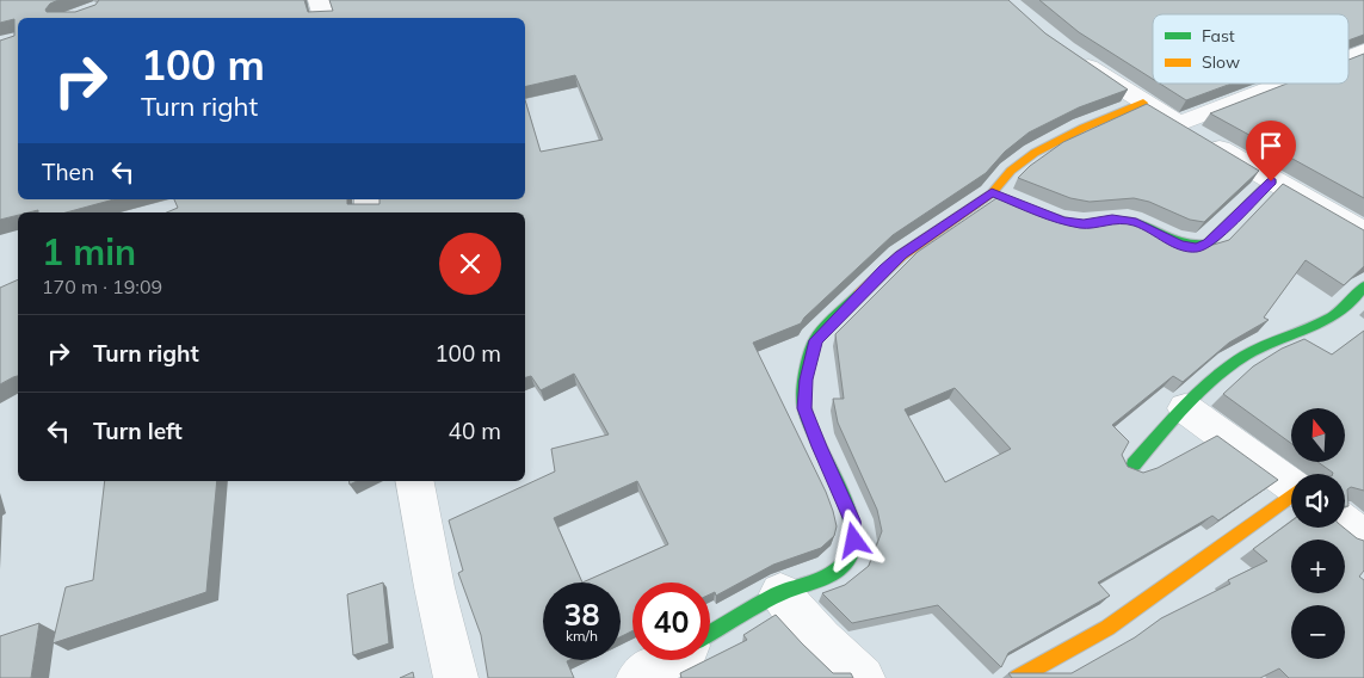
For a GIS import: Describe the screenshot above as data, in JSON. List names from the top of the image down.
{
  "legend": ["Fast", "Slow"],
  "north": "top",
  "page": {
    "turn": ["100 m", "Turn right"],
    "then": "Then",
    "heading": ["1 min", "170 m · 19:09"],
    "list": [
      {
        "name": "Turn right",
        "value": "100 m"
      },
      {
        "name": "Turn left",
        "value": "40 m"
      }
    ],
    "map_buttons": ["+", "−"],
    "speed": "38 km/h",
    "limit": "40"
  }
}
